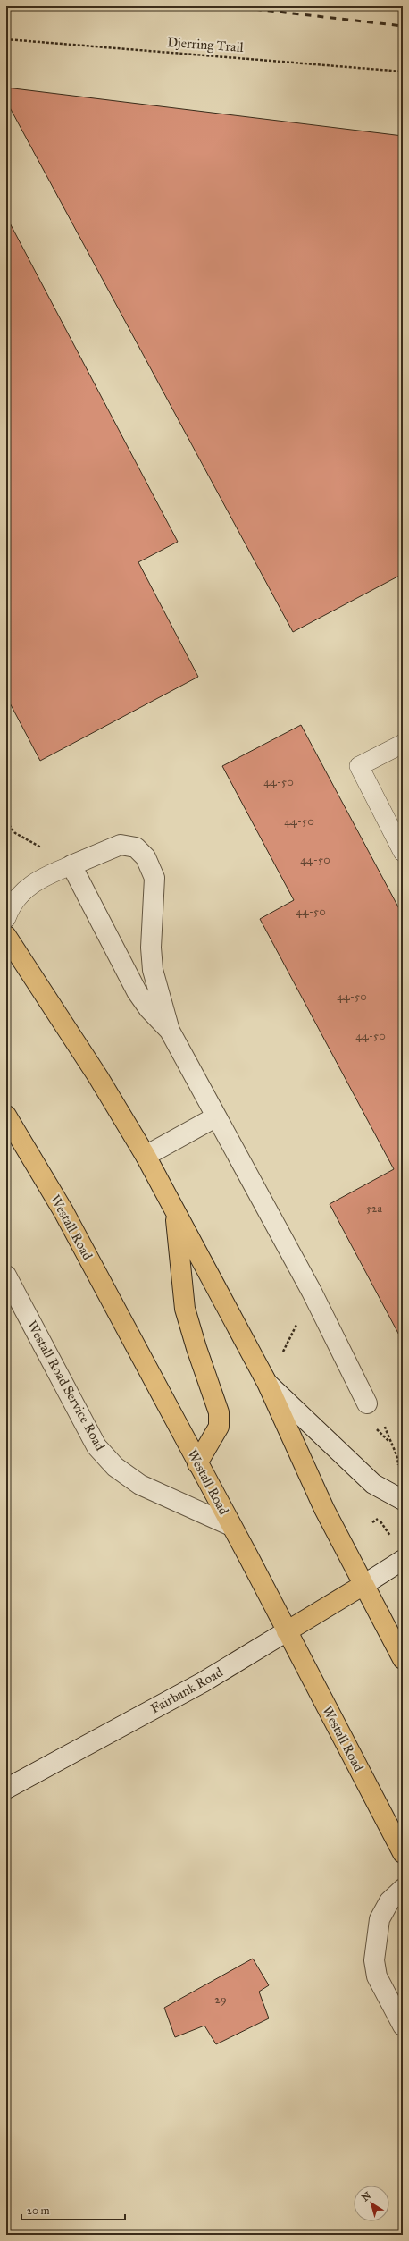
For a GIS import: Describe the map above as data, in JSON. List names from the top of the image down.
{
  "streets": {
    "main road": ["Westall Road", "Fairbank Road"],
    "street": ["Westall Road Service Road"],
    "path": ["Djerring Trail"]
  },
  "crossings": [
    ["Westall Road", "Westall Road Service Road"],
    ["Westall Road", "Fairbank Road"]
  ],
  "house_numbers": [
    "44-50",
    "44-50",
    "44-50",
    "44-50",
    "44-50",
    "44-50",
    "52a",
    "29"
  ],
  "scale_bar": "20 m",
  "north": "top left"
}
